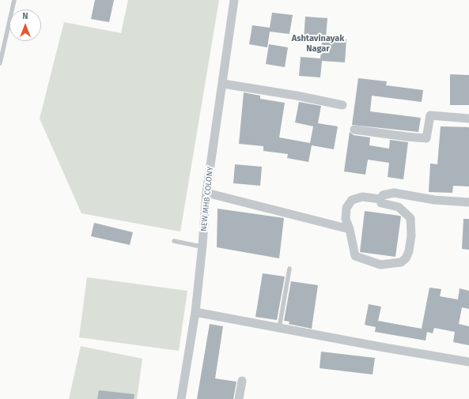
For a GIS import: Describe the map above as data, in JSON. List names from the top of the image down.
{
  "streets": {
    "street": ["NEW MHB COLONY"]
  },
  "districts": ["Ashtavinayak Nagar"],
  "north": "top"
}
